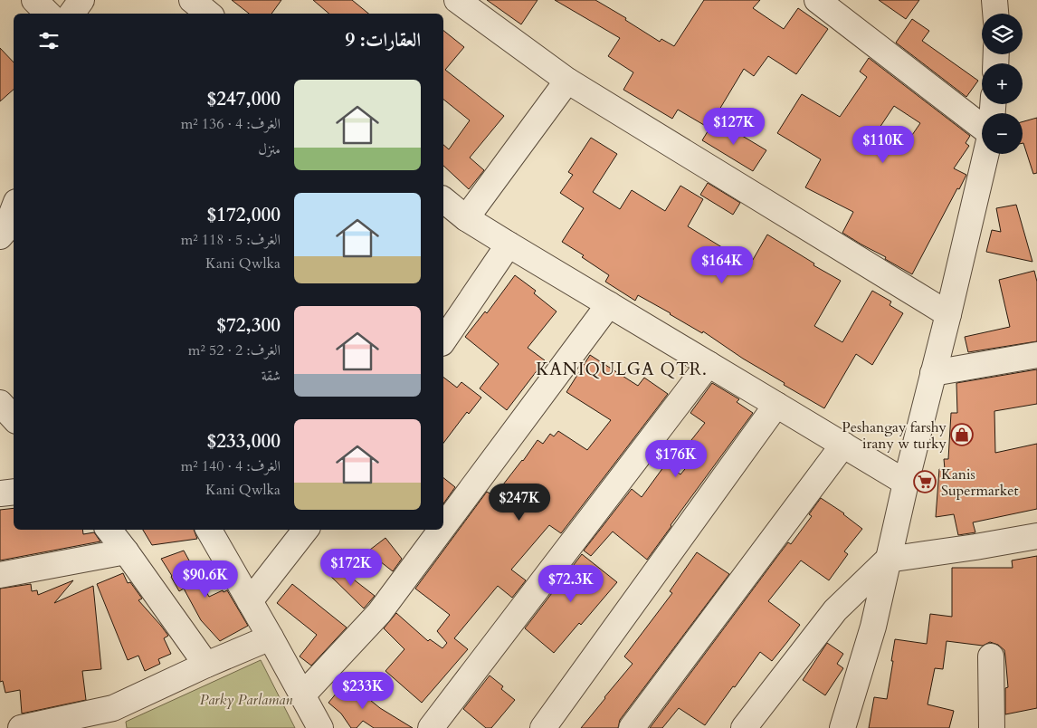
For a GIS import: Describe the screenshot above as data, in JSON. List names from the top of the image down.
{
  "districts": ["KANIQULGA QTR."],
  "parks": ["Parky Parlaman"],
  "places": {
    "shop": ["Peshangay farshy irany w turky"],
    "supermarket": ["Kanis Supermarket"]
  },
  "page": {
    "map_buttons": ["+", "−"],
    "heading": "العقارات: 9",
    "list": [
      {
        "name": "$247,000",
        "note": "الغرف: 4 · 136 m² · منزل"
      },
      {
        "name": "$172,000",
        "note": "الغرف: 5 · 118 m² · Kani Qwlka"
      },
      {
        "name": "$72,300",
        "note": "الغرف: 2 · 52 m² · شقة"
      },
      {
        "name": "$233,000",
        "note": "الغرف: 4 · 140 m² · Kani Qwlka"
      }
    ],
    "price": [
      "$127K",
      "$110K",
      "$164K",
      "$176K",
      "$247K",
      "$172K",
      "$90.6K",
      "$72.3K",
      "$233K"
    ]
  }
}
